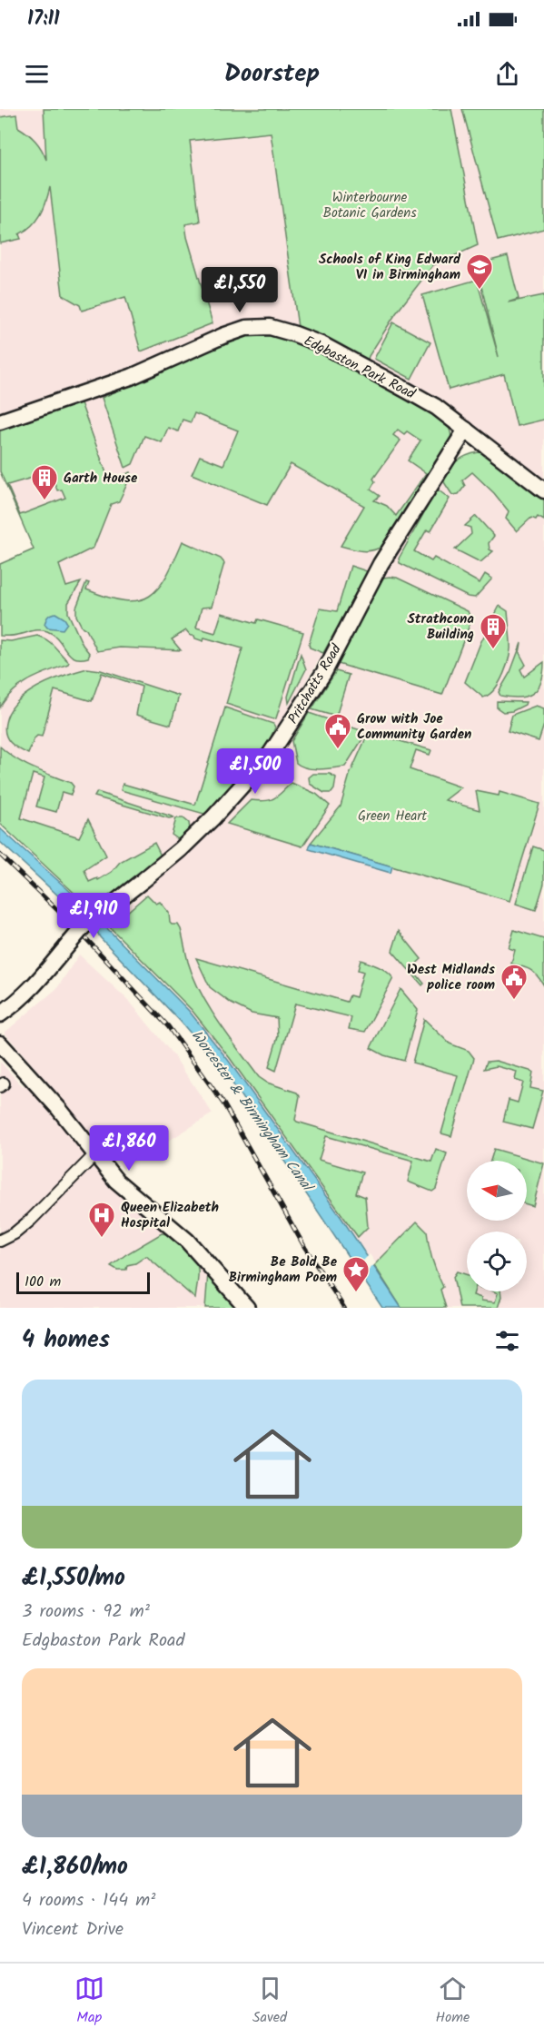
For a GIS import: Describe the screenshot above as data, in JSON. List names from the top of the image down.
{
  "streets": {
    "street": ["Edgbaston Park Road", "Pritchatts Road"]
  },
  "crossings": [
    ["Edgbaston Park Road", "Pritchatts Road"]
  ],
  "water": ["Worcester & Birmingham Canal"],
  "parks": ["Winterbourne Botanic Gardens", "Green Heart"],
  "places": {
    "school or university": ["Schools of King Edward VI in Birmingham"],
    "building": ["Garth House", "Strathcona Building"],
    "public building": ["Grow with Joe Community Garden", "West Midlands police room"],
    "hospital": ["Queen Elizabeth Hospital"],
    "place": ["Be Bold Be Birmingham Poem"]
  },
  "scale_bar": "100 m",
  "north": "left",
  "page": {
    "status": "17:11",
    "header": "Doorstep",
    "price": [
      "£1,550",
      "£1,500",
      "£1,910",
      "£1,860"
    ],
    "scale": "100 m",
    "heading": "4 homes",
    "list": [
      {
        "name": "£1,550/mo",
        "note": "3 rooms · 92 m² · Edgbaston Park Road"
      },
      {
        "name": "£1,860/mo",
        "note": "4 rooms · 144 m² · Vincent Drive"
      }
    ],
    "tabs": ["Map", "Saved", "Home"]
  }
}
